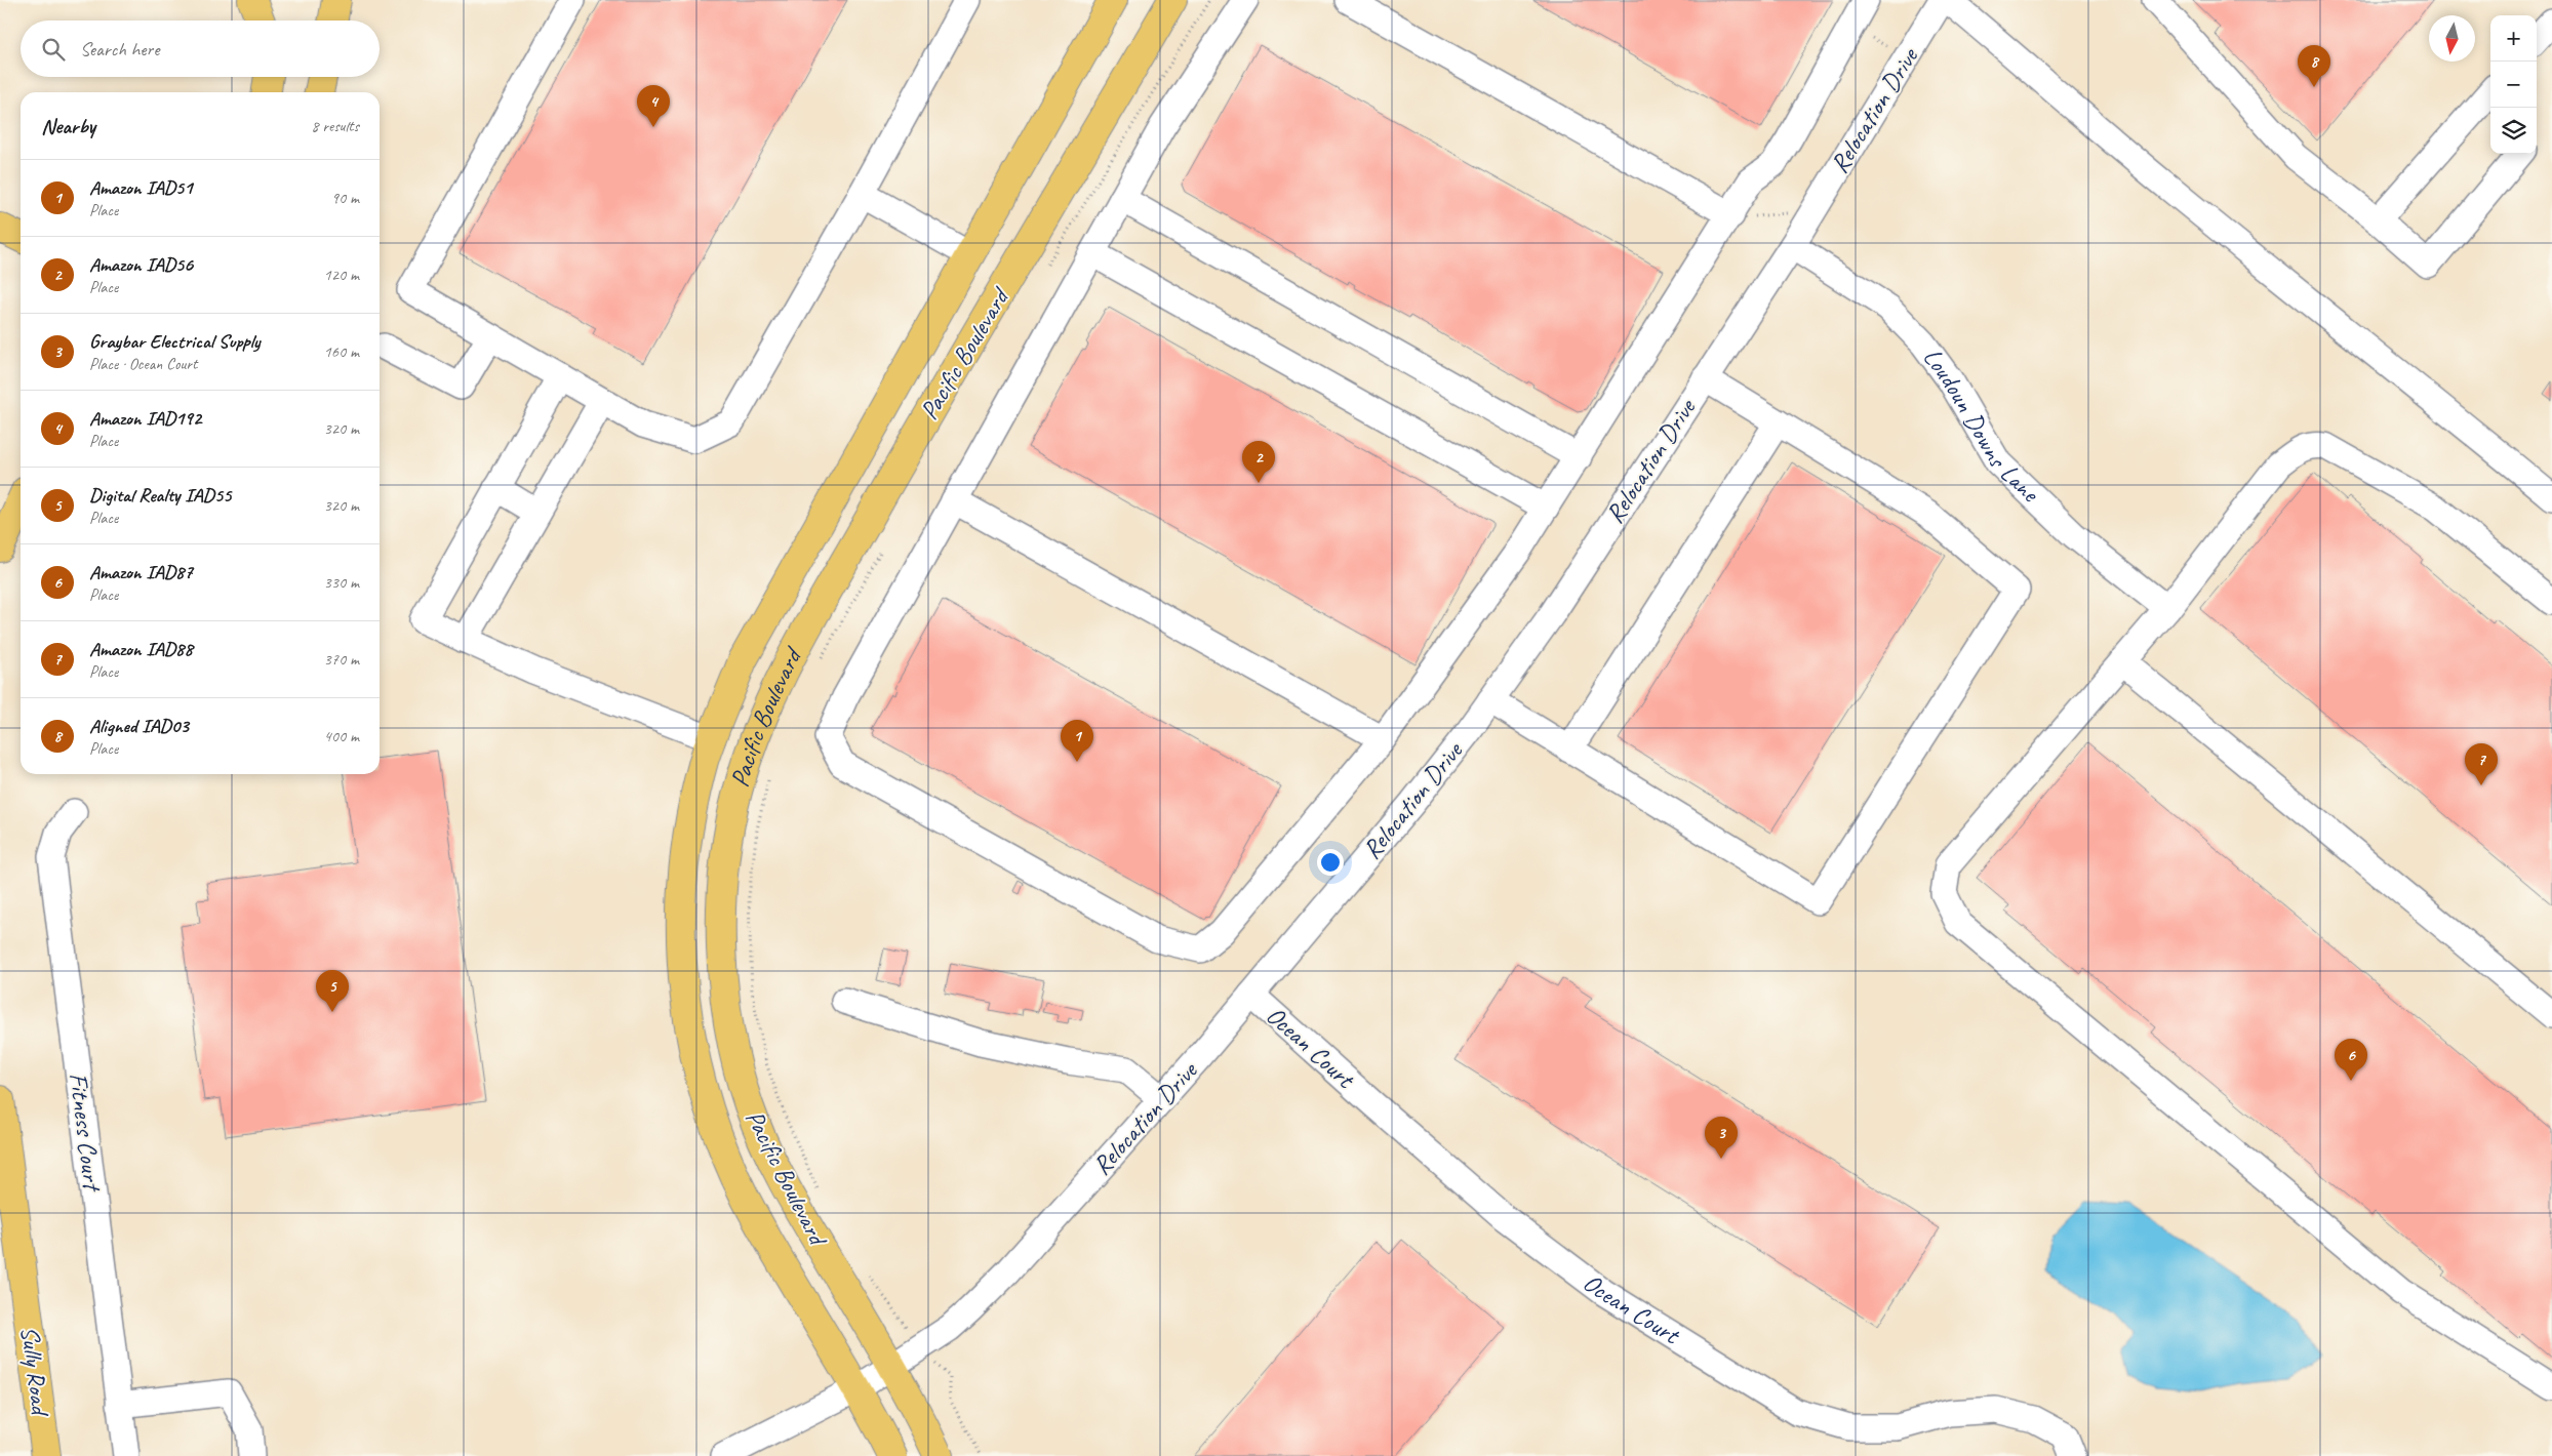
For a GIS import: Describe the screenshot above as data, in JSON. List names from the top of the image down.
{
  "streets": {
    "main road": ["Pacific Boulevard", "Sully Road"],
    "street": [
      "Relocation Drive",
      "Loudoun Downs Lane",
      "Ocean Court",
      "Fitness Court"
    ]
  },
  "crossings": [
    ["Relocation Drive", "Pacific Boulevard"],
    ["Relocation Drive", "Loudoun Downs Lane"],
    ["Relocation Drive", "Ocean Court"]
  ],
  "north": "bottom",
  "page": {
    "map_buttons": ["+", "−"],
    "search": "Search here",
    "pins": [
      "8",
      "4",
      "2",
      "1",
      "7",
      "5",
      "6",
      "3"
    ],
    "heading": ["Nearby", "8 results"],
    "list": [
      {
        "mark": "1",
        "name": "Amazon IAD51",
        "note": "Place",
        "value": "90 m"
      },
      {
        "mark": "2",
        "name": "Amazon IAD56",
        "note": "Place",
        "value": "120 m"
      },
      {
        "mark": "3",
        "name": "Graybar Electrical Supply",
        "note": "Place · Ocean Court",
        "value": "160 m"
      },
      {
        "mark": "4",
        "name": "Amazon IAD192",
        "note": "Place",
        "value": "320 m"
      },
      {
        "mark": "5",
        "name": "Digital Realty IAD55",
        "note": "Place",
        "value": "320 m"
      },
      {
        "mark": "6",
        "name": "Amazon IAD87",
        "note": "Place",
        "value": "330 m"
      },
      {
        "mark": "7",
        "name": "Amazon IAD88",
        "note": "Place",
        "value": "370 m"
      },
      {
        "mark": "8",
        "name": "Aligned IAD03",
        "note": "Place",
        "value": "400 m"
      }
    ]
  }
}
